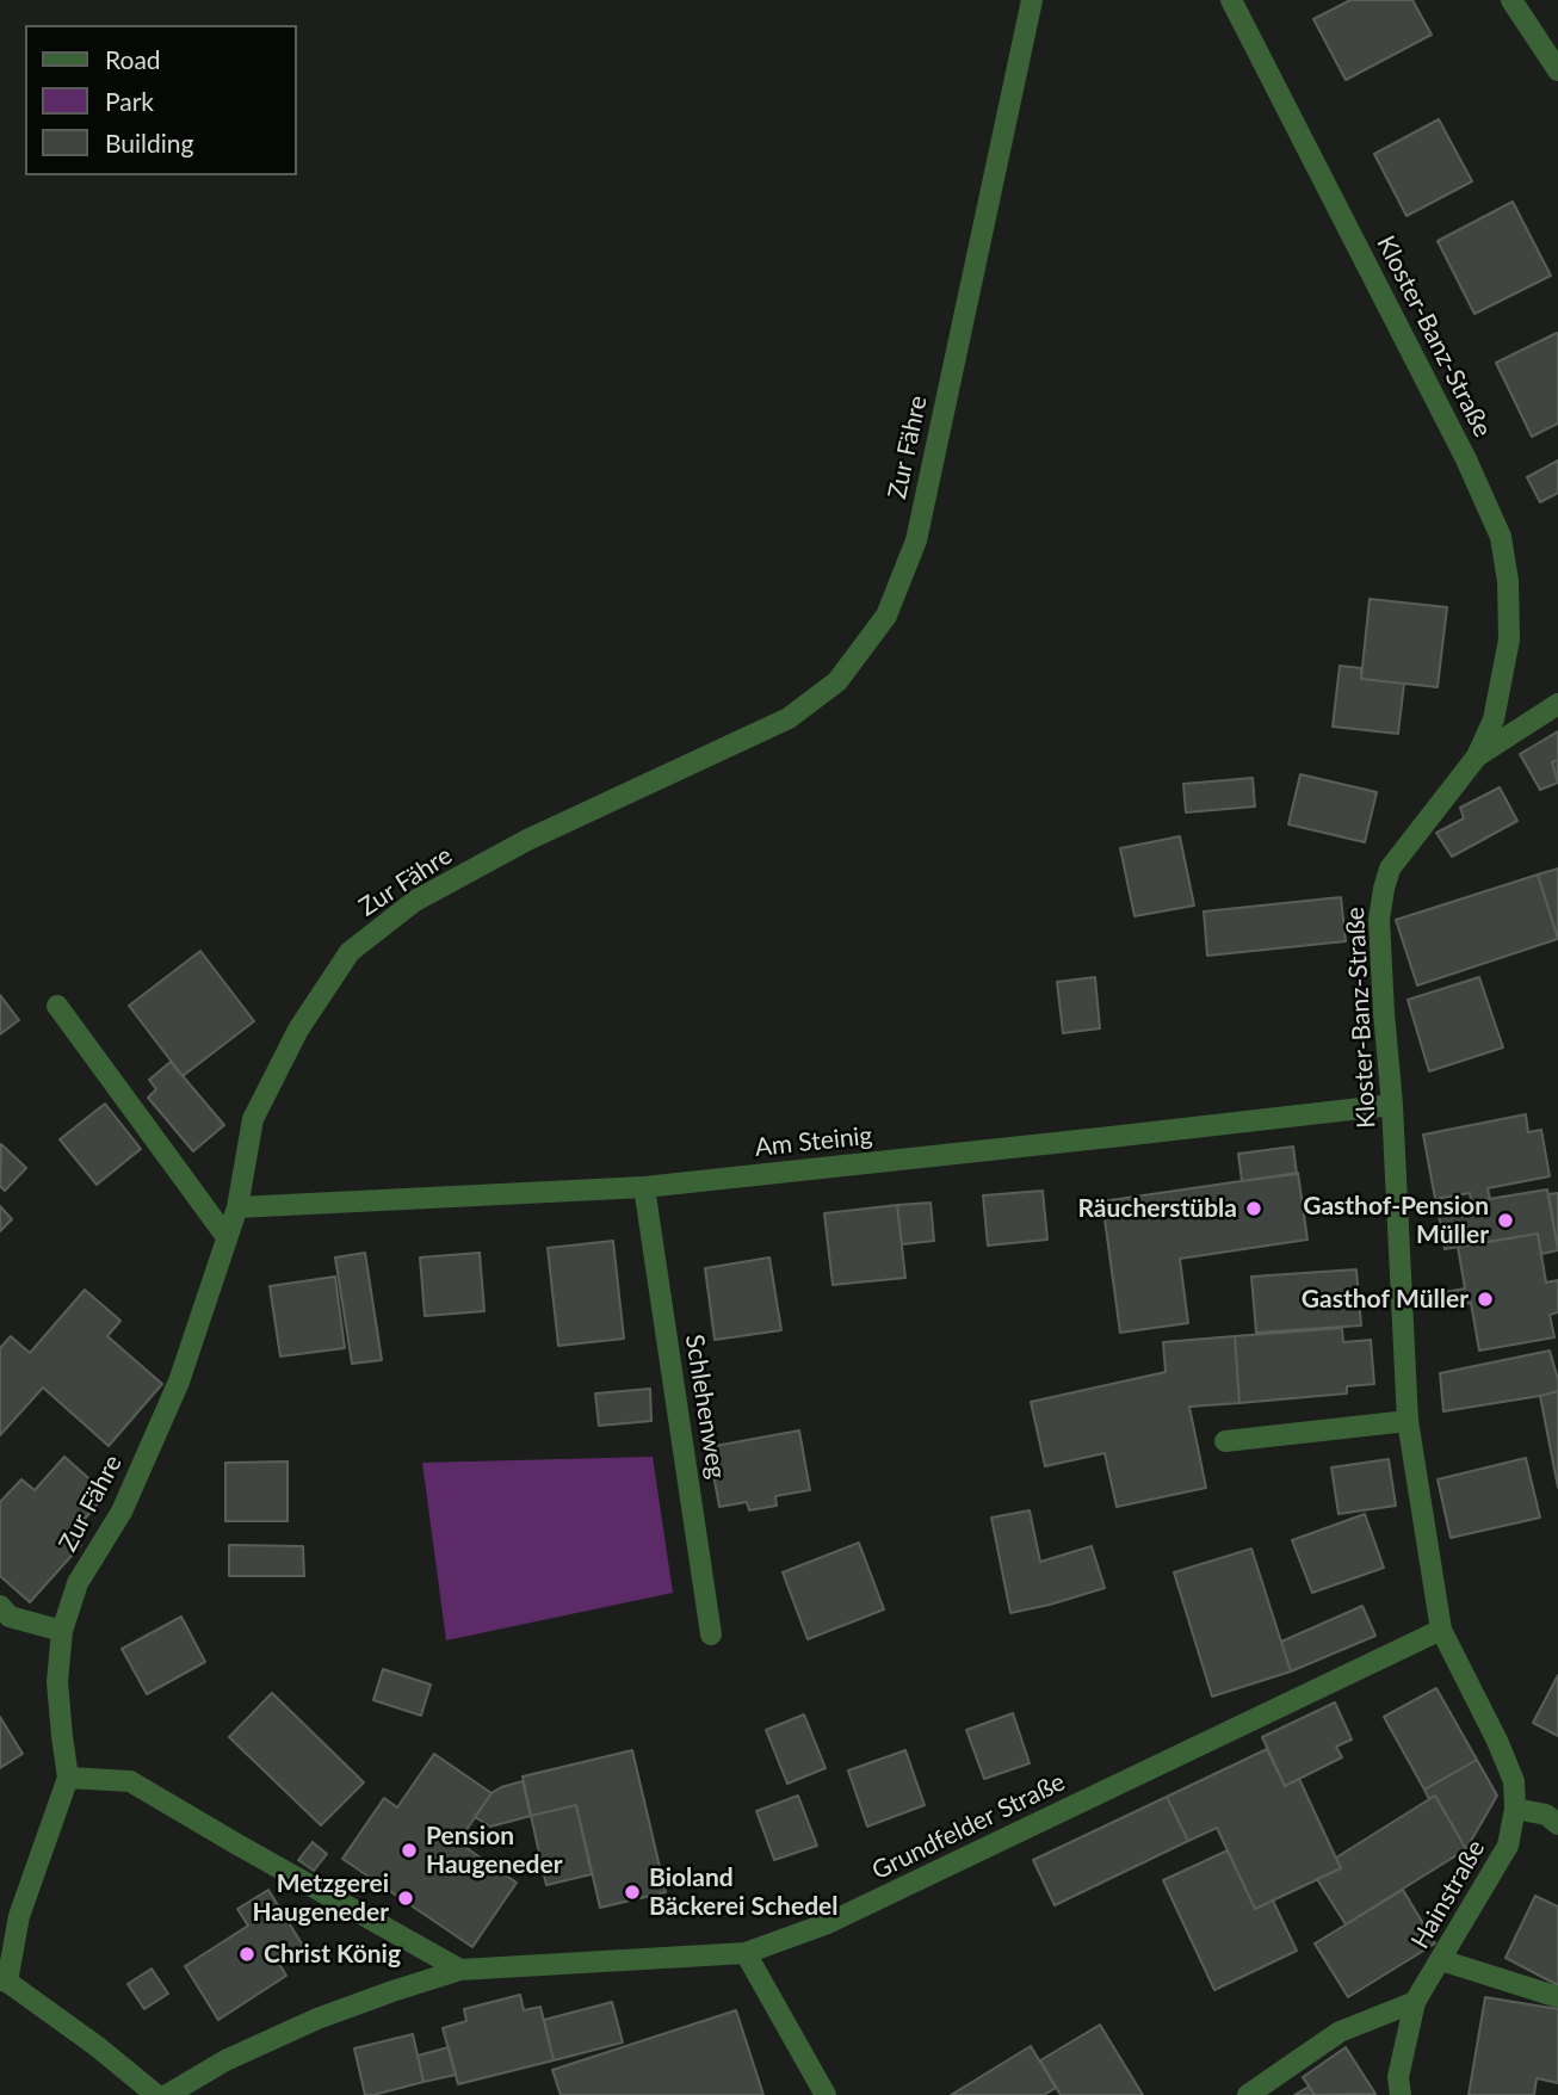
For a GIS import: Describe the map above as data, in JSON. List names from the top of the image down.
{
  "streets": {
    "street": [
      "Kloster-Banz-Straße",
      "Zur Fähre",
      "Am Steinig",
      "Schlehenweg",
      "Grundfelder Straße",
      "Hainstraße"
    ]
  },
  "crossings": [
    ["Kloster-Banz-Straße", "Am Steinig"],
    ["Kloster-Banz-Straße", "Grundfelder Straße"],
    ["Kloster-Banz-Straße", "Hainstraße"],
    ["Zur Fähre", "Am Steinig"],
    ["Am Steinig", "Schlehenweg"],
    ["Grundfelder Straße", "Hainstraße"]
  ],
  "places": [
    "Räucherstübla",
    "Gasthof-Pension Müller",
    "Gasthof Müller",
    "Pension Haugeneder",
    "Bioland Bäckerei Schedel",
    "Metzgerei Haugeneder",
    "Christ König"
  ],
  "legend": ["Road", "Park", "Building"]
}
